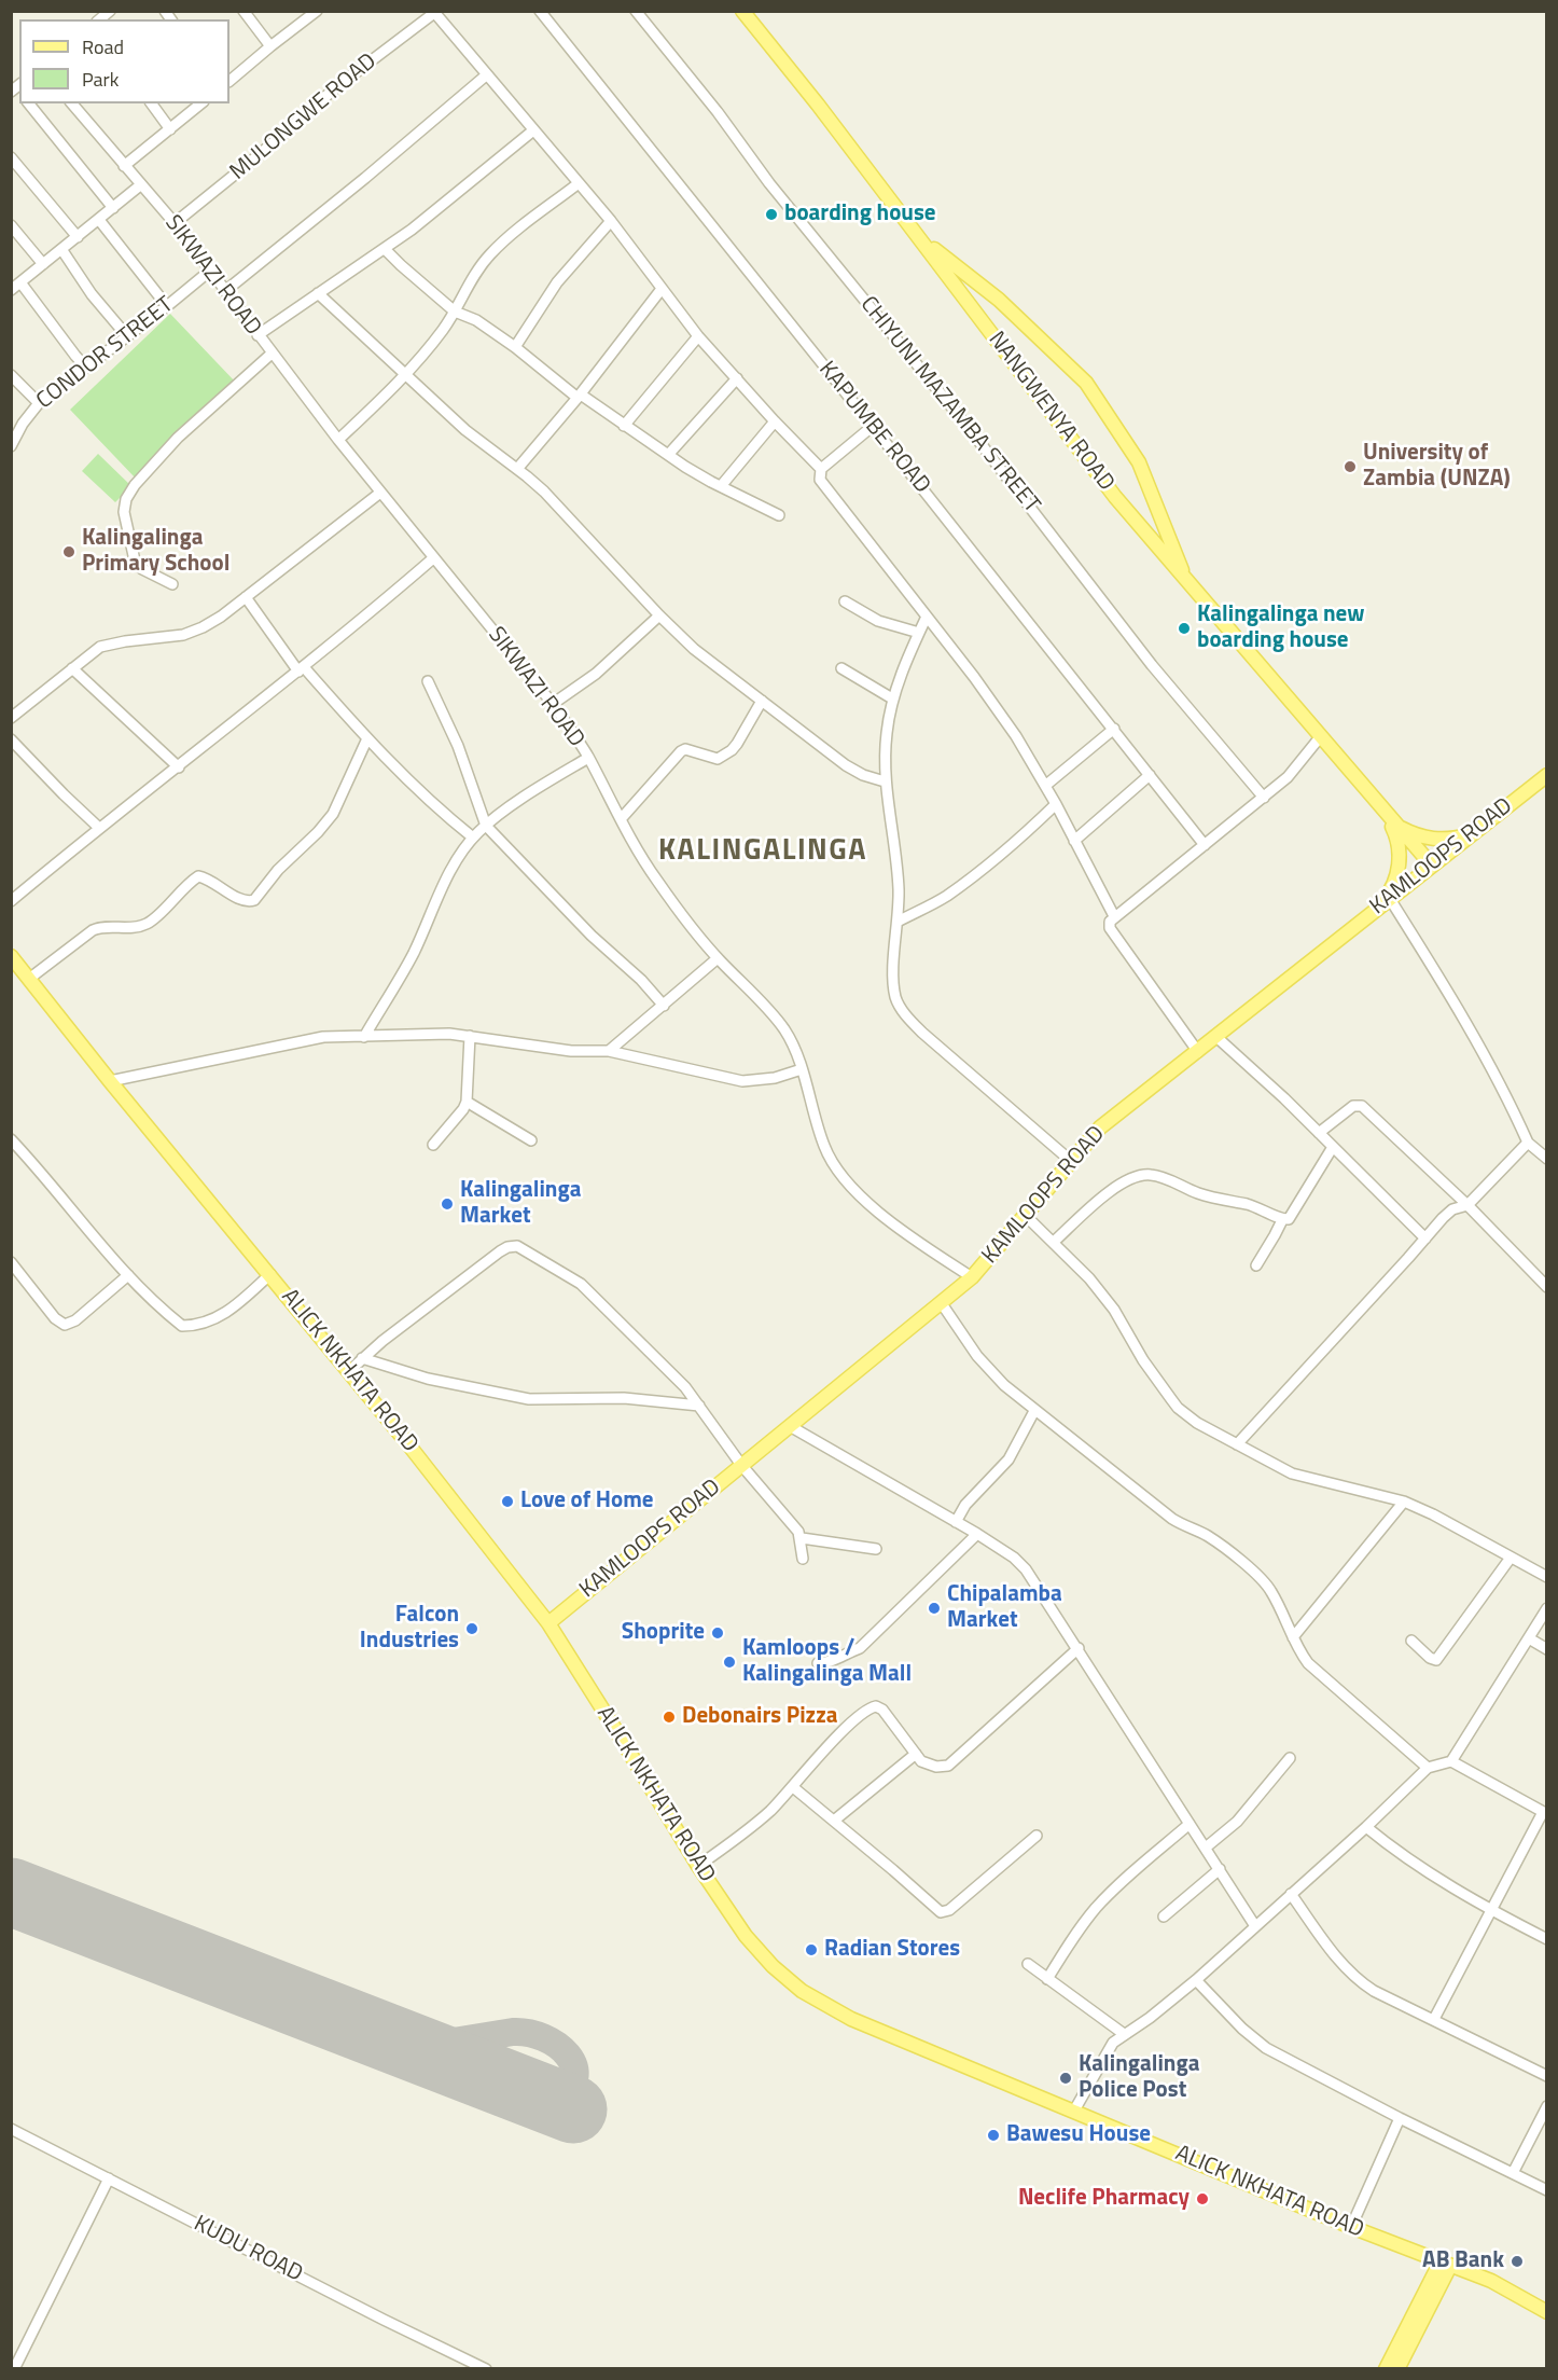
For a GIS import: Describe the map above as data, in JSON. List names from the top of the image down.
{
  "streets": {
    "main road": ["NANGWENYA ROAD", "KAMLOOPS ROAD", "ALICK NKHATA ROAD"],
    "street": [
      "MULONGWE ROAD",
      "SIKWAZI ROAD",
      "CONDOR STREET",
      "CHIYUNI MAZAMBA STREET",
      "KAPUMBE ROAD",
      "KUDU ROAD"
    ]
  },
  "crossings": [
    ["MULONGWE ROAD", "SIKWAZI ROAD"],
    ["SIKWAZI ROAD", "CONDOR STREET"],
    ["SIKWAZI ROAD", "KAMLOOPS ROAD"],
    ["NANGWENYA ROAD", "KAMLOOPS ROAD"],
    ["KAMLOOPS ROAD", "ALICK NKHATA ROAD"]
  ],
  "districts": ["KALINGALINGA"],
  "places": [
    "boarding house",
    "University of Zambia (UNZA)",
    "Kalingalinga Primary School",
    "Kalingalinga new boarding house",
    "Kalingalinga Market",
    "Love of Home",
    "Chipalamba Market",
    "Falcon Industries",
    "Shoprite",
    "Kamloops / Kalingalinga Mall",
    "Debonairs Pizza",
    "Radian Stores",
    "Kalingalinga Police Post",
    "Bawesu House",
    "Neclife Pharmacy",
    "AB Bank"
  ],
  "legend": ["Road", "Park"]
}
